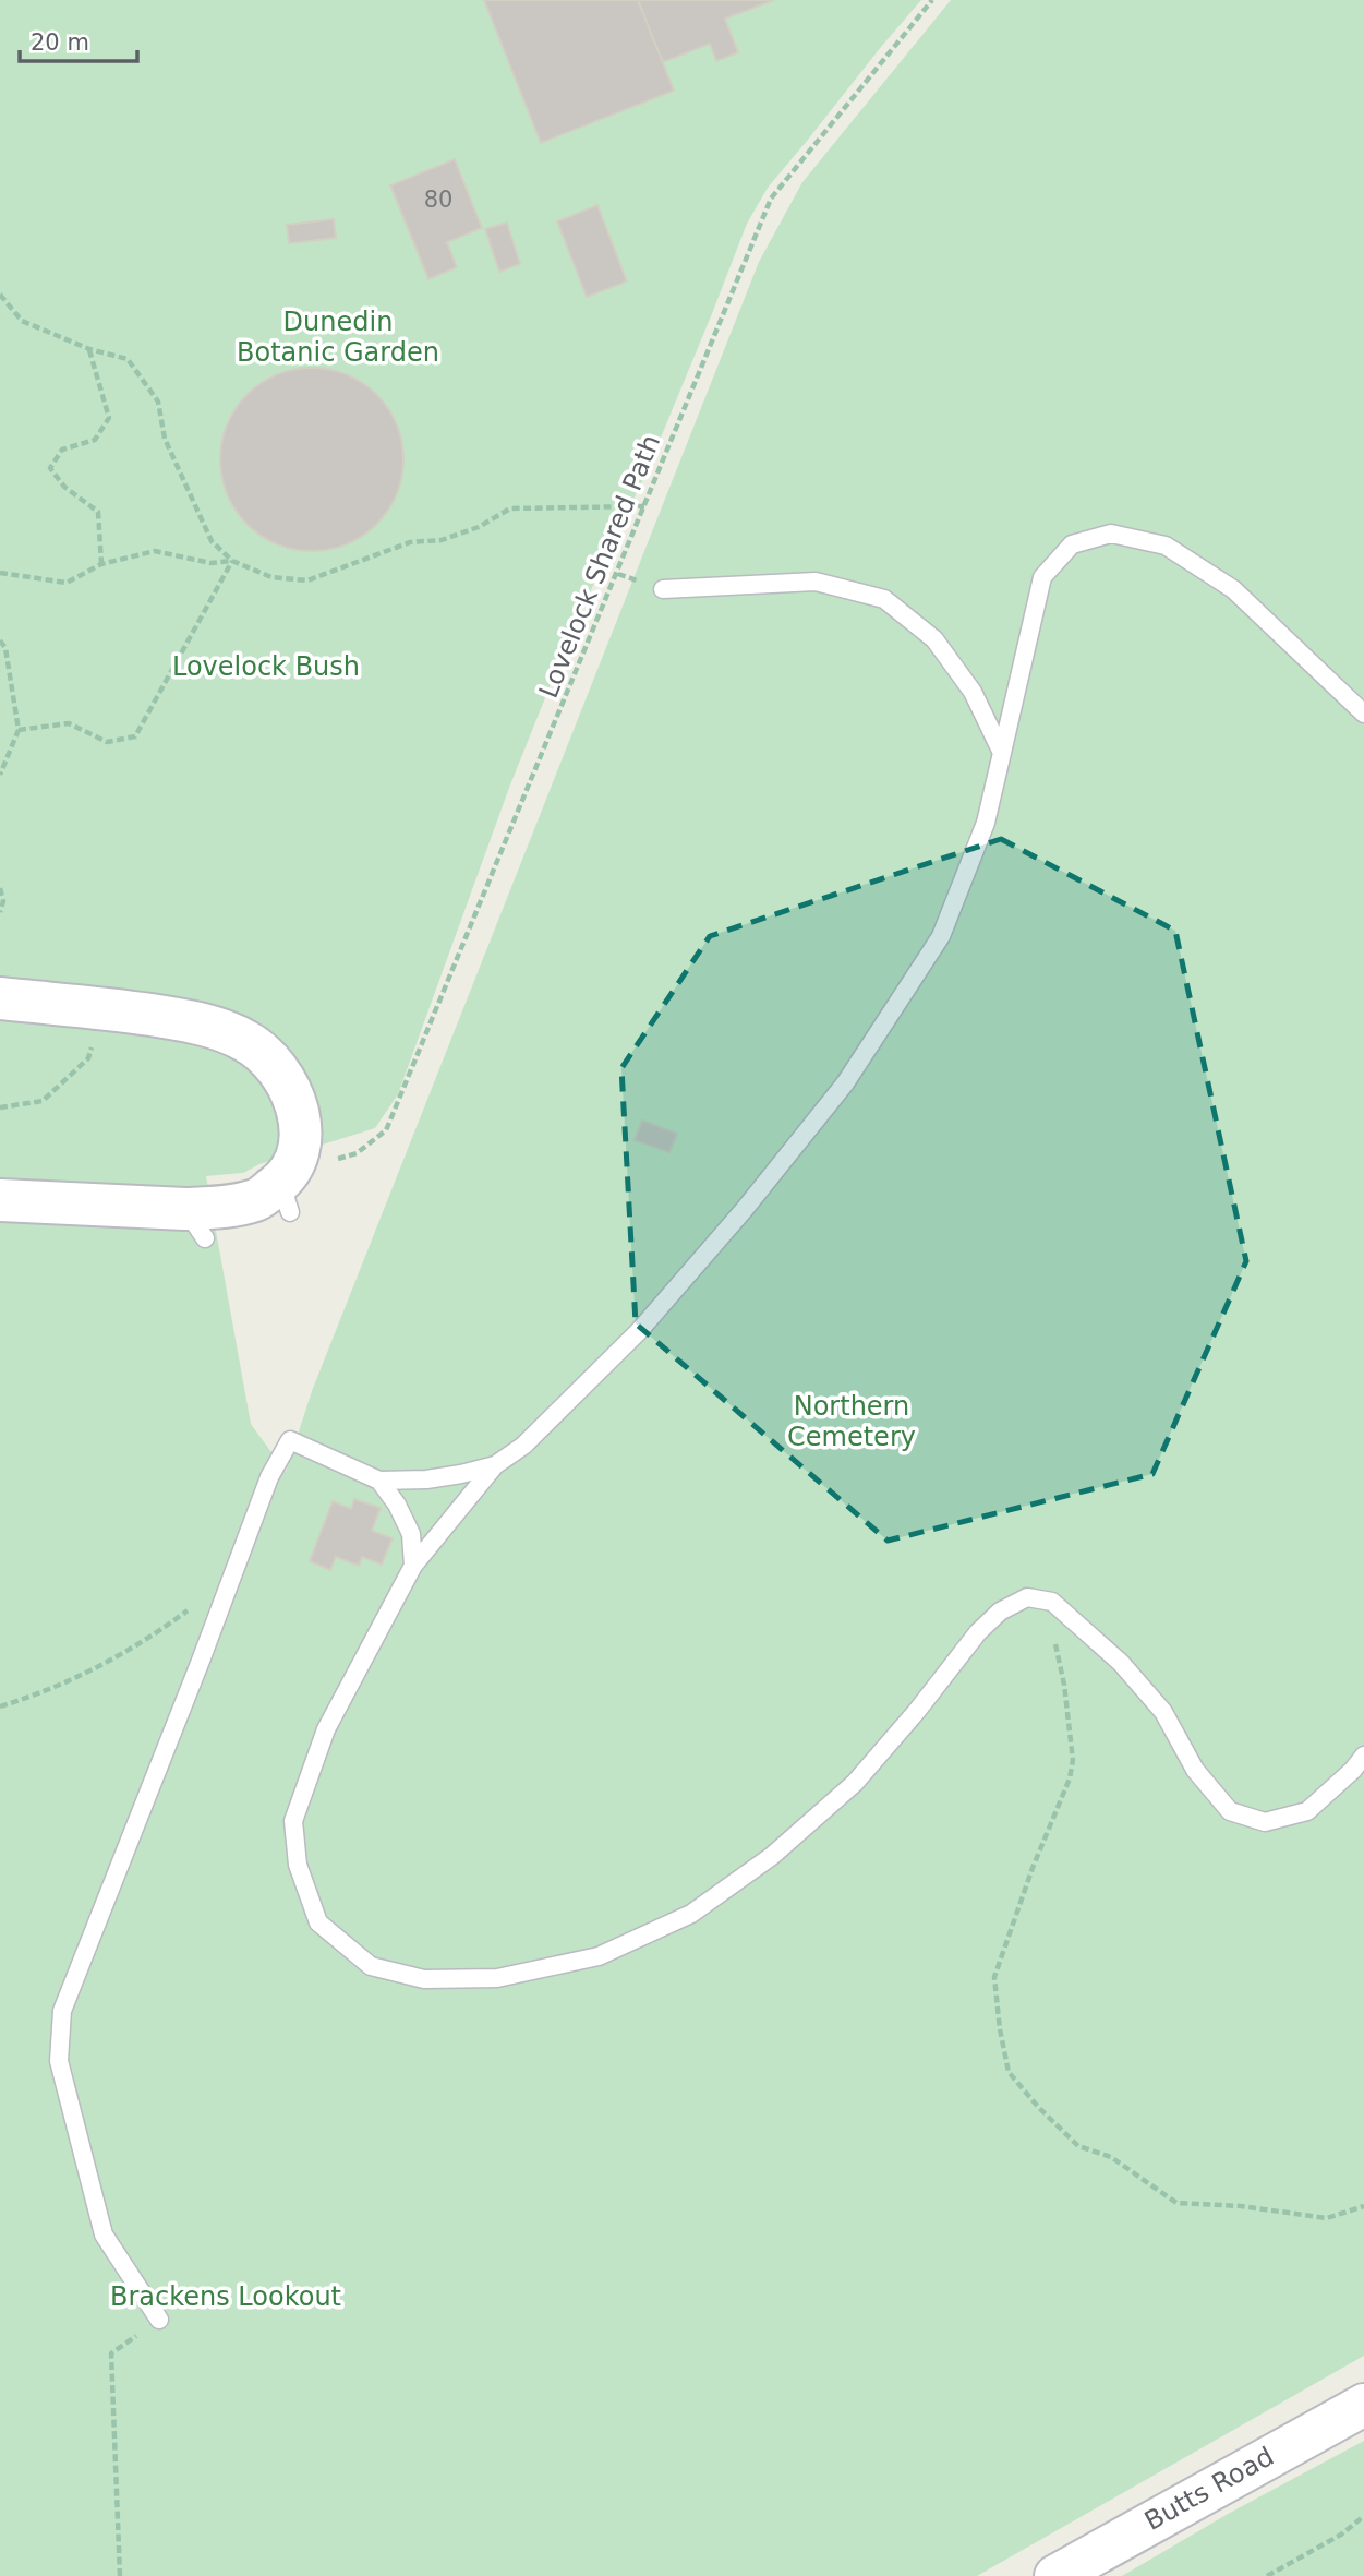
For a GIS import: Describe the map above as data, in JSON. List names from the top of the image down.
{
  "streets": {
    "street": ["Butts Road"],
    "path": ["Lovelock Shared Path"]
  },
  "parks": [
    "Dunedin Botanic Garden",
    "Lovelock Bush",
    "Northern Cemetery",
    "Brackens Lookout"
  ],
  "house_numbers": ["80"],
  "scale_bar": "20 m"
}
